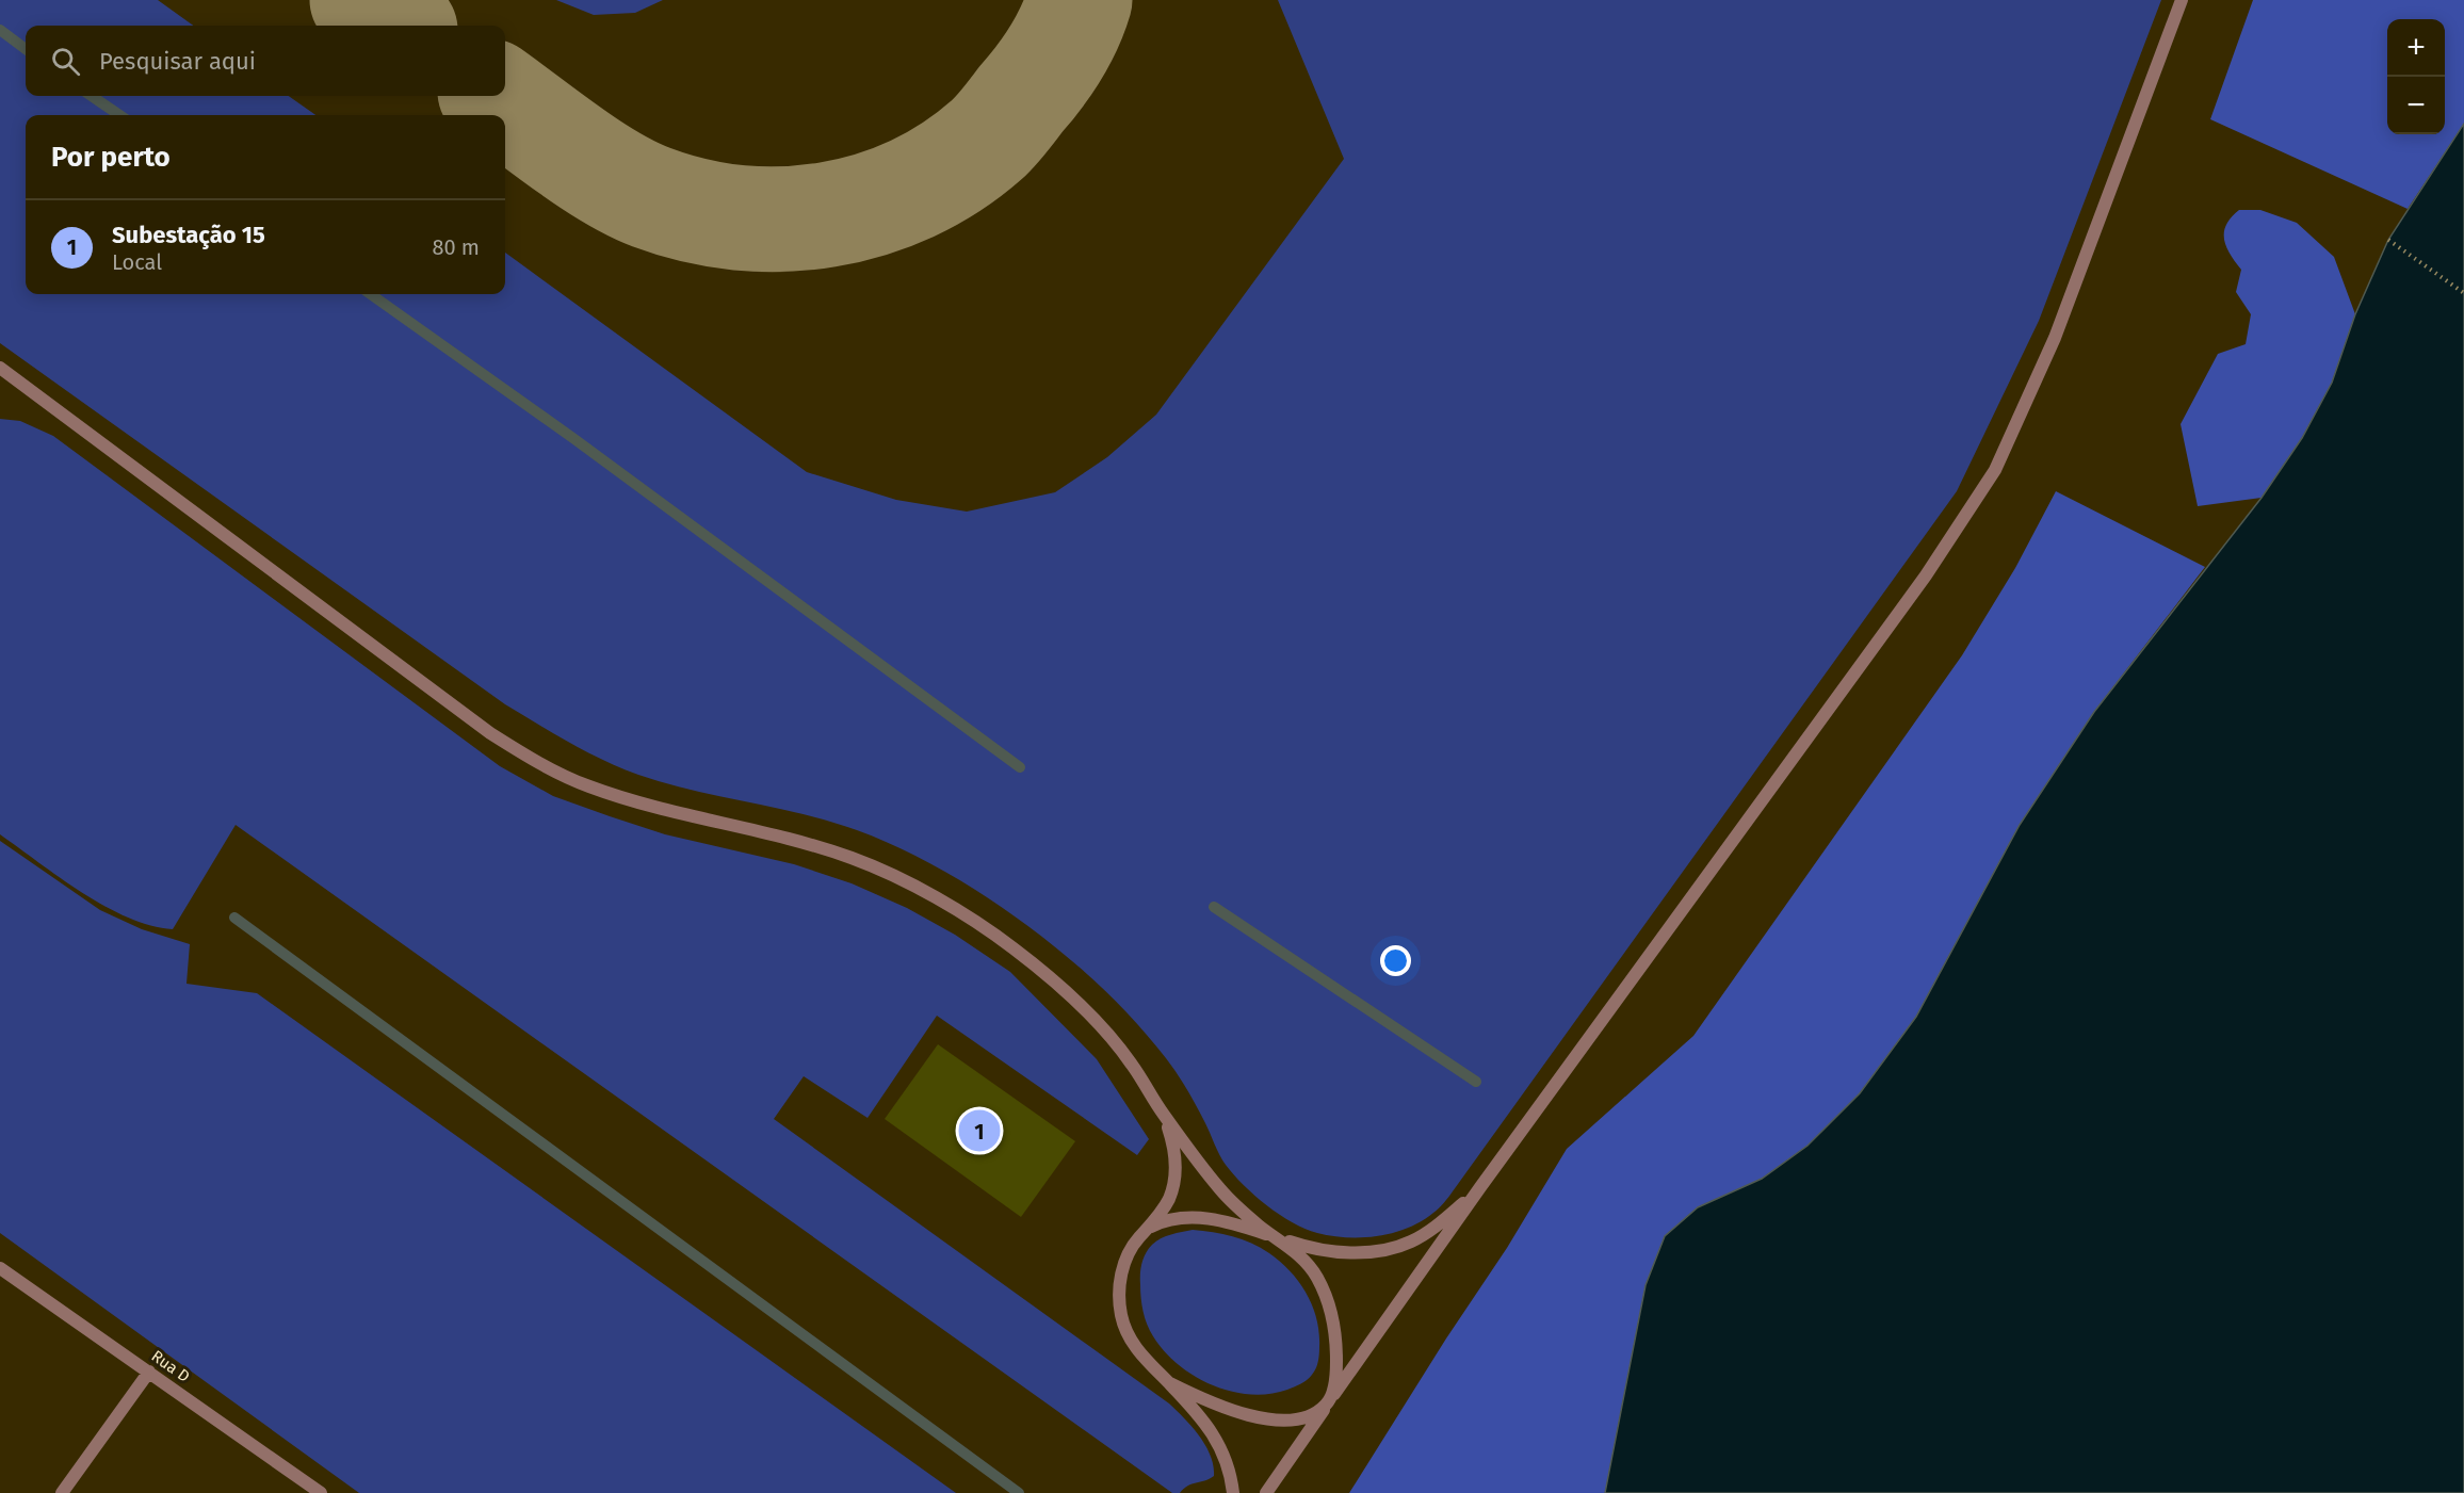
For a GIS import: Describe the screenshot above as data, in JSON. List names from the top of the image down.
{
  "streets": {
    "lane": ["Rua D"]
  },
  "page": {
    "map_buttons": ["+", "−"],
    "search": "Pesquisar aqui",
    "heading": "Por perto",
    "list": [
      {
        "mark": "1",
        "name": "Subestação 15",
        "note": "Local",
        "value": "80 m"
      }
    ],
    "pins": "1"
  }
}
